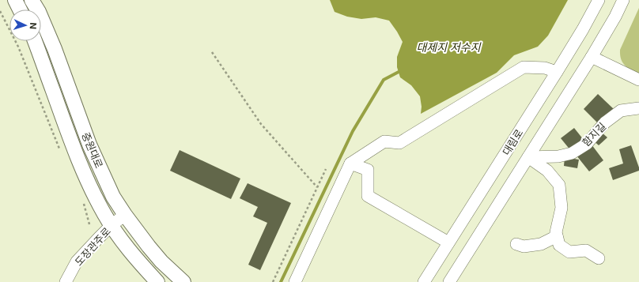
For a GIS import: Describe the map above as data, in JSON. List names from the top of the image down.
{
  "streets": {
    "main road": ["중원대로"],
    "street": ["함지길", "대림로", "도장관주로"]
  },
  "crossings": [
    ["함지길", "대림로"],
    ["중원대로", "도장관주로"]
  ],
  "water": ["대제지 저수지"],
  "north": "right"
}
